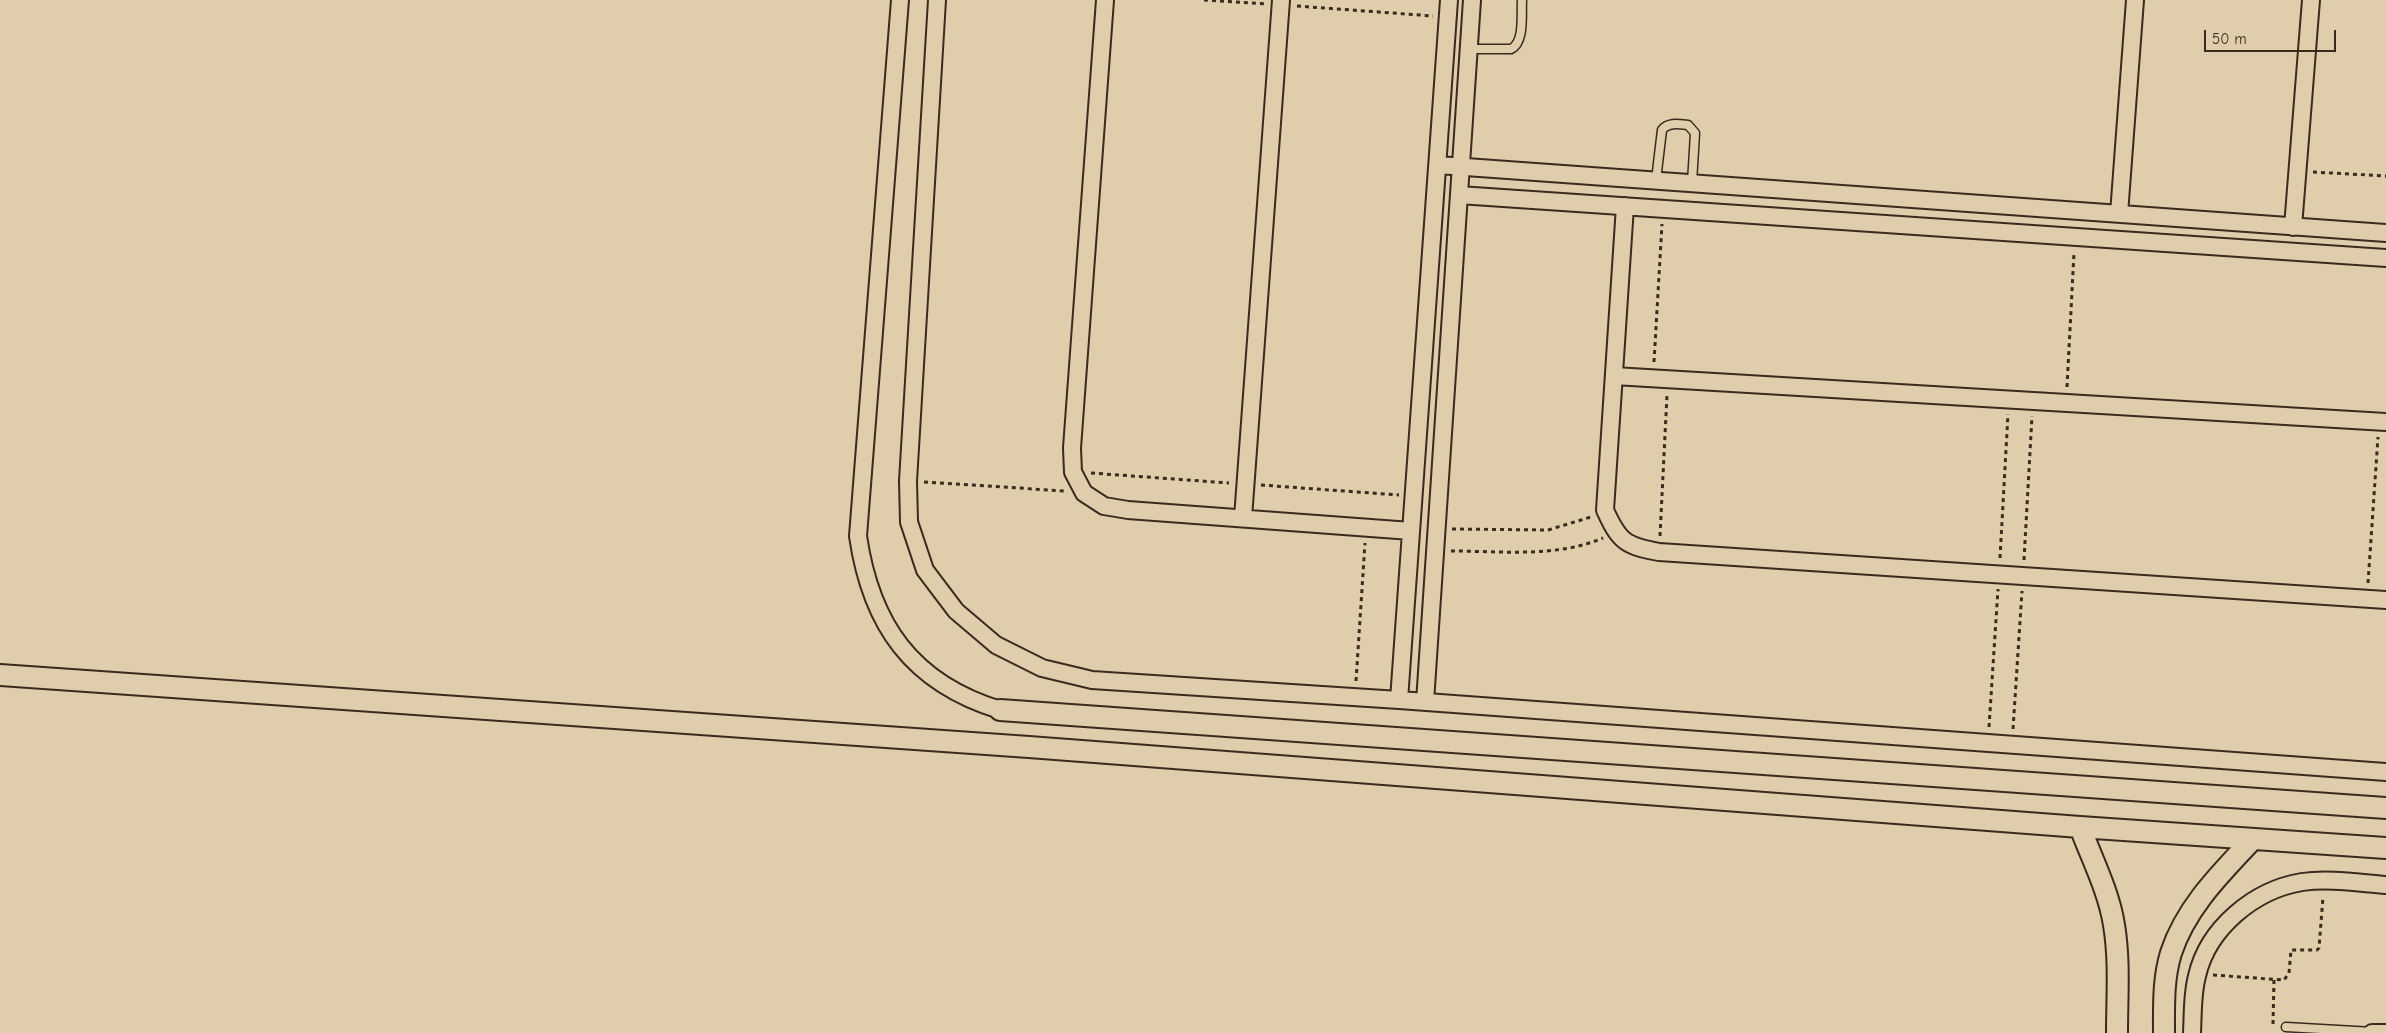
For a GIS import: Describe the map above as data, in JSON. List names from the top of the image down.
{
  "scale_bar": "50 m"
}
